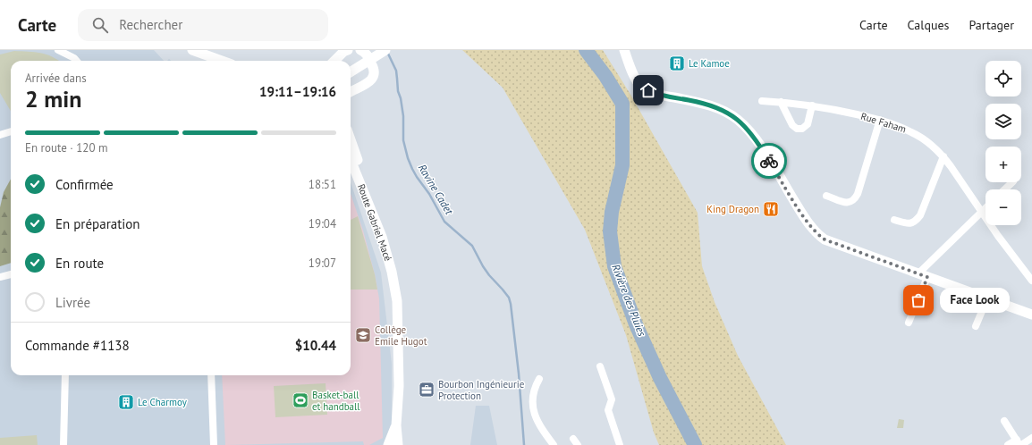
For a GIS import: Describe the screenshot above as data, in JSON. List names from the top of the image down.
{
  "streets": {
    "main road": ["Route Gabriel Macé"],
    "street": ["Rue Faham"]
  },
  "water": ["Ravine Cadet", "Rivière des Pluies"],
  "places": {
    "building": ["Le Kamoe", "Le Charmoy"],
    "restaurant": ["King Dragon"],
    "other": ["Face Look"],
    "school or university": ["Collège Emile Hugot"],
    "office": ["Bourbon Ingénieurie Protection"],
    "sports": ["Basket-ball et handball"]
  },
  "page": {
    "header": "Carte",
    "search": "Rechercher",
    "nav": ["Carte", "Calques", "Partager"],
    "map_buttons": ["+", "−"],
    "heading": ["2 min", "Arrivée dans", "19:11–19:16"],
    "panel": ["Commande #1138", "$10.44"],
    "bar": "En route · 120 m",
    "list": [
      ["Confirmée", "18:51"],
      ["En préparation", "19:04"],
      ["En route", "19:07"],
      "Livrée"
    ],
    "bubble": "Face Look"
  }
}
